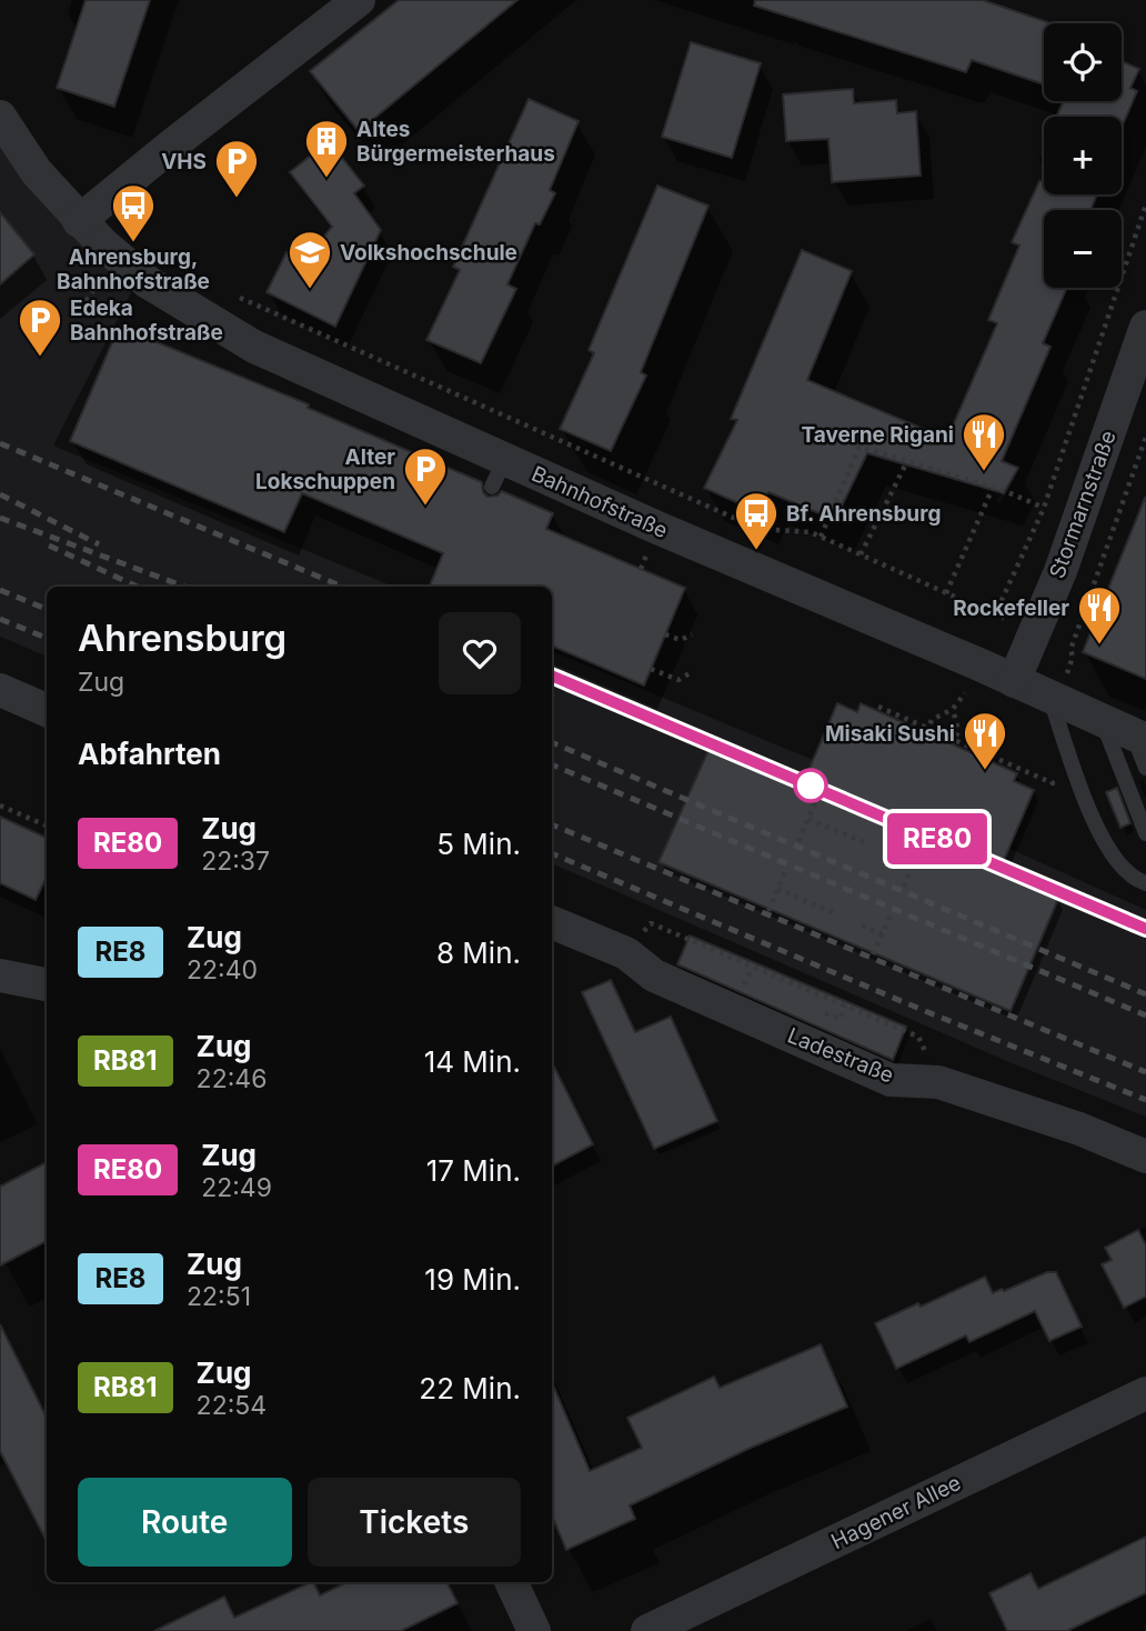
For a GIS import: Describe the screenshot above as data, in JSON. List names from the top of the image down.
{
  "streets": {
    "street": [
      "Bahnhofstraße",
      "Stormarnstraße",
      "Ladestraße",
      "Hagener Allee"
    ]
  },
  "crossings": [
    ["Bahnhofstraße", "Stormarnstraße"]
  ],
  "places": {
    "building": ["Altes Bürgermeisterhaus"],
    "parking": ["VHS", "Edeka Bahnhofstraße", "Alter Lokschuppen"],
    "bus stop": ["Ahrensburg, Bahnhofstraße", "Bf. Ahrensburg"],
    "school or university": ["Volkshochschule"],
    "restaurant": ["Taverne Rigani", "Rockefeller", "Misaki Sushi"]
  },
  "page": {
    "on_map": "RE80",
    "map_buttons": ["+", "−"],
    "heading": [
      ["Ahrensburg", "Zug"],
      "Abfahrten"
    ],
    "list": [
      {
        "mark": "RE80",
        "name": "Zug",
        "note": "22:37",
        "value": "5 Min."
      },
      {
        "mark": "RE8",
        "name": "Zug",
        "note": "22:40",
        "value": "8 Min."
      },
      {
        "mark": "RB81",
        "name": "Zug",
        "note": "22:46",
        "value": "14 Min."
      },
      {
        "mark": "RE80",
        "name": "Zug",
        "note": "22:49",
        "value": "17 Min."
      },
      {
        "mark": "RE8",
        "name": "Zug",
        "note": "22:51",
        "value": "19 Min."
      },
      {
        "mark": "RB81",
        "name": "Zug",
        "note": "22:54",
        "value": "22 Min."
      }
    ],
    "buttons": ["Route", "Tickets"]
  }
}
